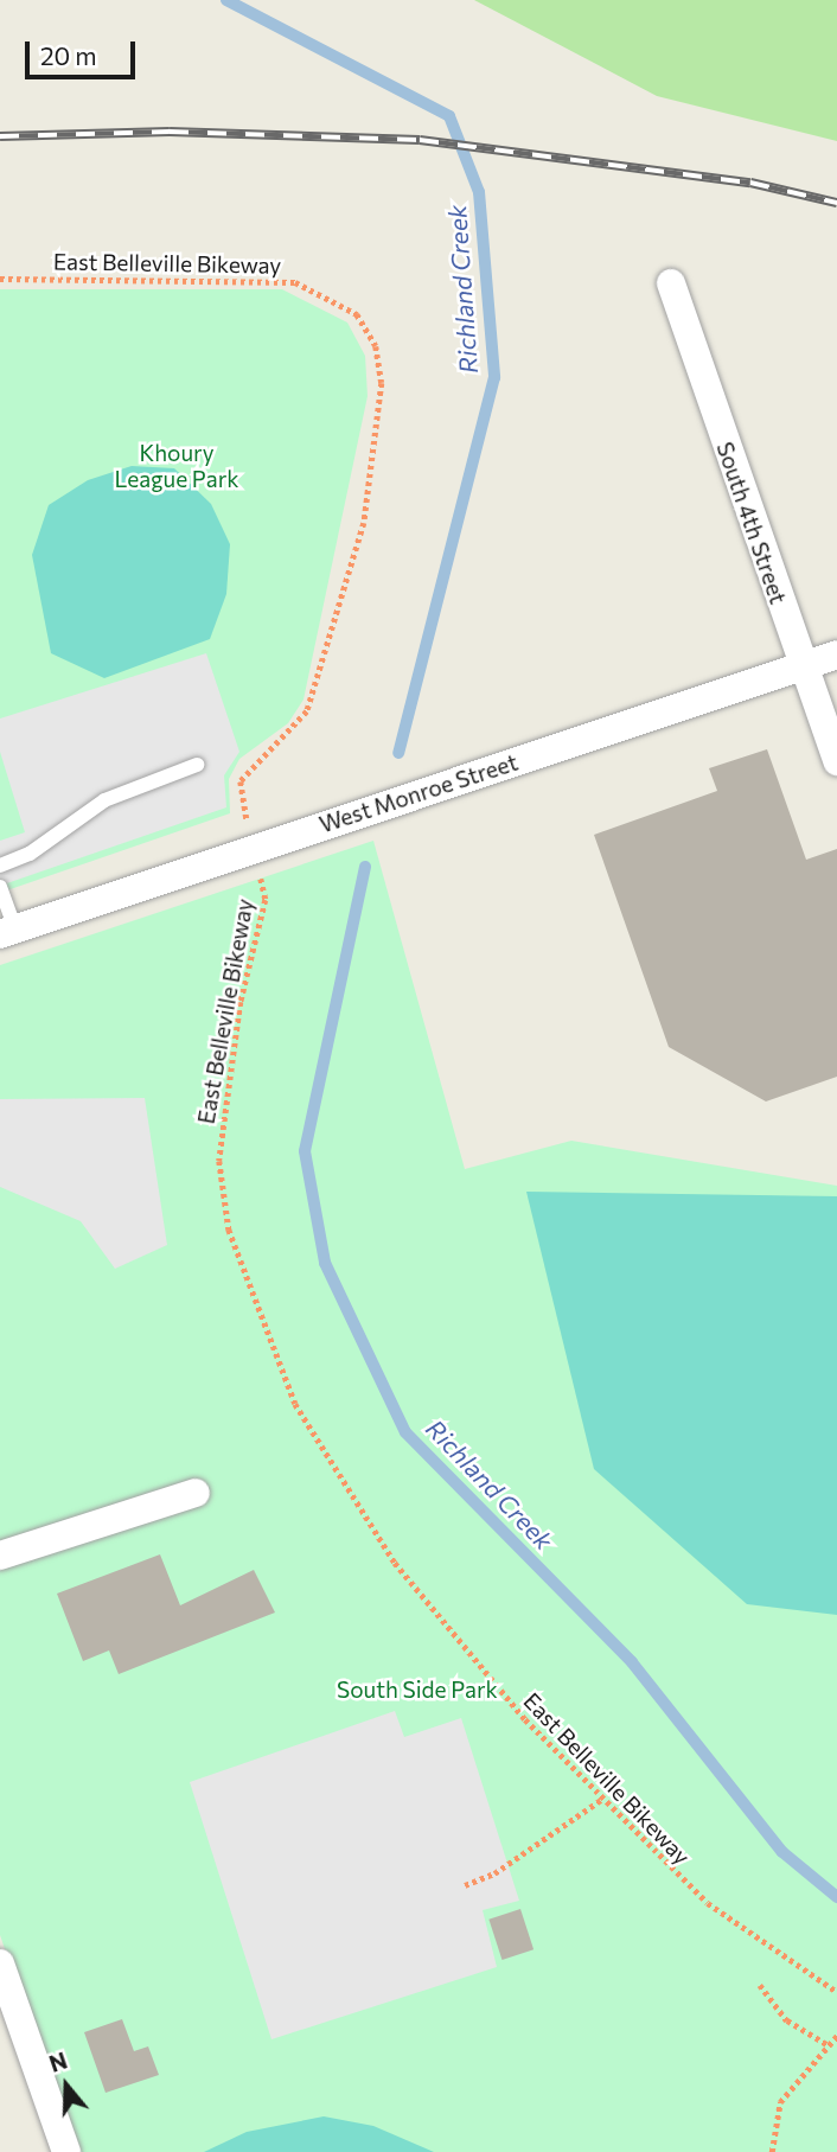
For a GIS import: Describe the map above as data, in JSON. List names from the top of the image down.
{
  "streets": {
    "street": ["South 4th Street", "West Monroe Street"],
    "path": ["East Belleville Bikeway"]
  },
  "crossings": [
    ["East Belleville Bikeway", "West Monroe Street"],
    ["South 4th Street", "West Monroe Street"]
  ],
  "water": ["Richland Creek"],
  "parks": ["Khoury League Park", "South Side Park"],
  "scale_bar": "20 m",
  "north": "top"
}
